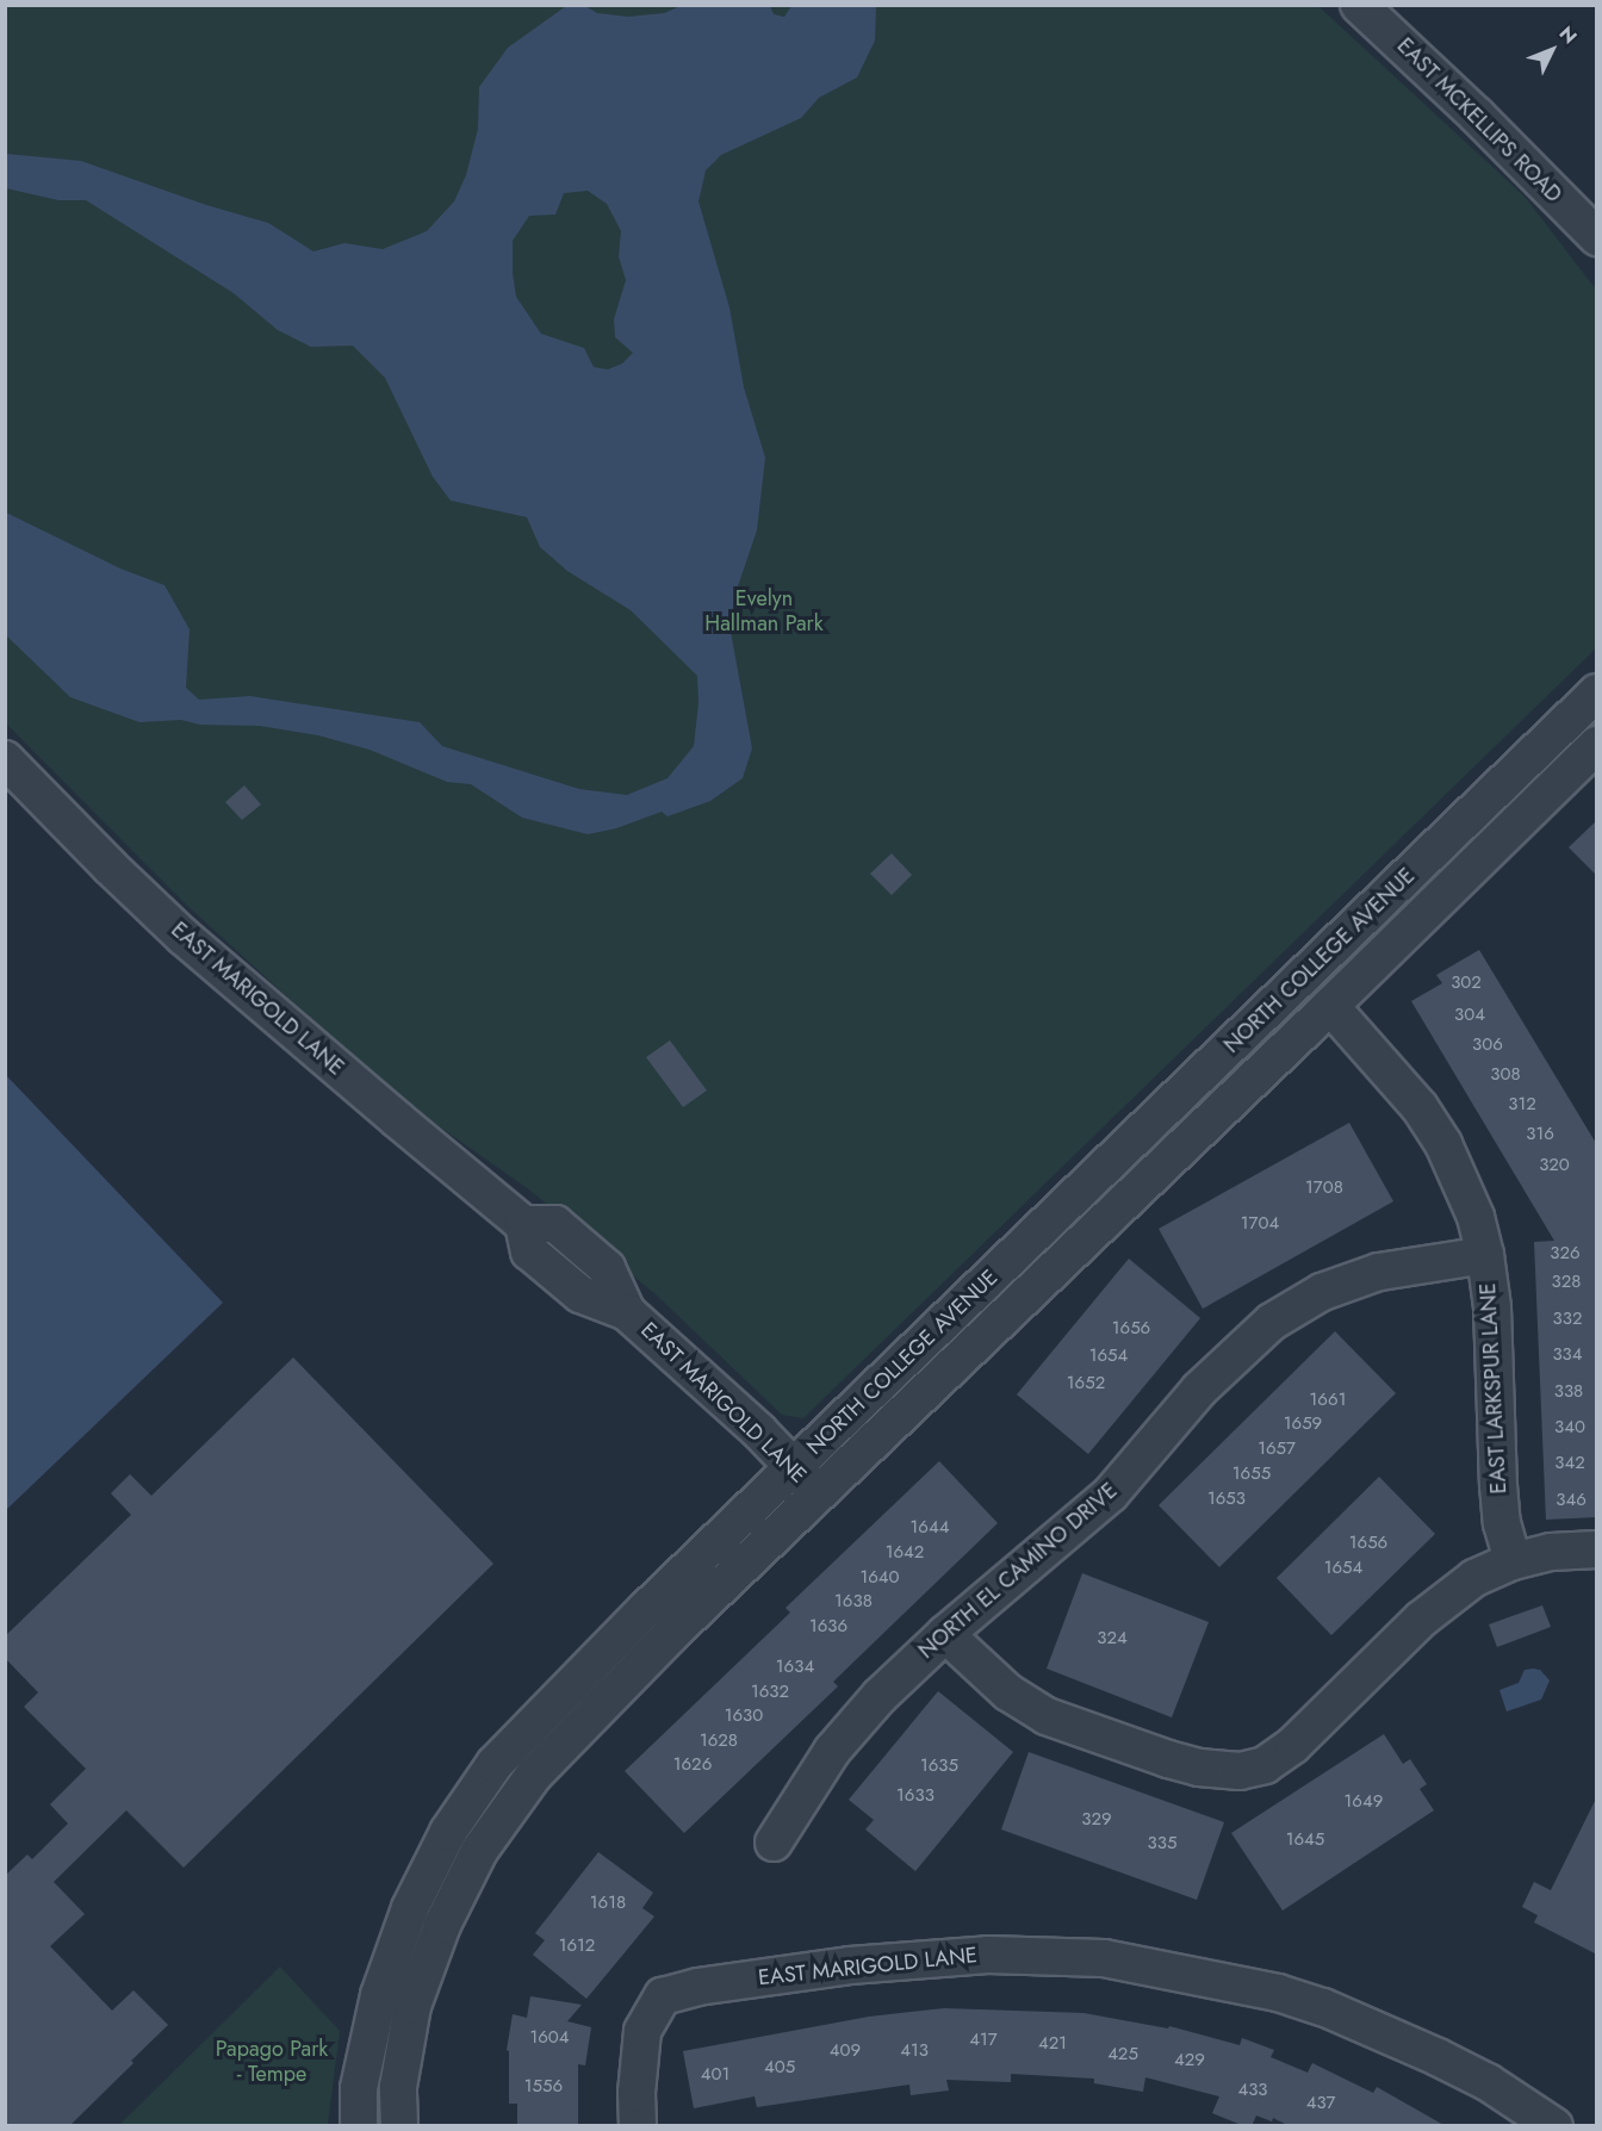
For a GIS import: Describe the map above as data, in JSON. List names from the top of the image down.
{
  "streets": {
    "street": [
      "EAST MCKELLIPS ROAD",
      "NORTH COLLEGE AVENUE",
      "EAST MARIGOLD LANE",
      "EAST LARKSPUR LANE",
      "NORTH EL CAMINO DRIVE"
    ]
  },
  "crossings": [
    ["NORTH COLLEGE AVENUE", "EAST MARIGOLD LANE"],
    ["NORTH COLLEGE AVENUE", "EAST LARKSPUR LANE"],
    ["EAST LARKSPUR LANE", "NORTH EL CAMINO DRIVE"]
  ],
  "parks": ["Evelyn Hallman Park", "Papago Park - Tempe"],
  "house_numbers": [
    "302",
    "304",
    "306",
    "308",
    "312",
    "316",
    "320",
    "1708",
    "1704",
    "326",
    "328",
    "332",
    "1656",
    "334",
    "1654",
    "1652",
    "338",
    "1661",
    "1659",
    "340",
    "1657",
    "342",
    "1655",
    "1653",
    "346",
    "1644",
    "1656",
    "1642",
    "1654",
    "1640",
    "1638",
    "1636",
    "324",
    "1634",
    "1632",
    "1630",
    "1628",
    "1626",
    "1635",
    "1633",
    "1649",
    "329",
    "1645",
    "335",
    "1618",
    "1612",
    "1604",
    "417",
    "421",
    "409",
    "413",
    "425",
    "429",
    "405",
    "401",
    "1556",
    "433",
    "437"
  ],
  "north": "top right"
}
